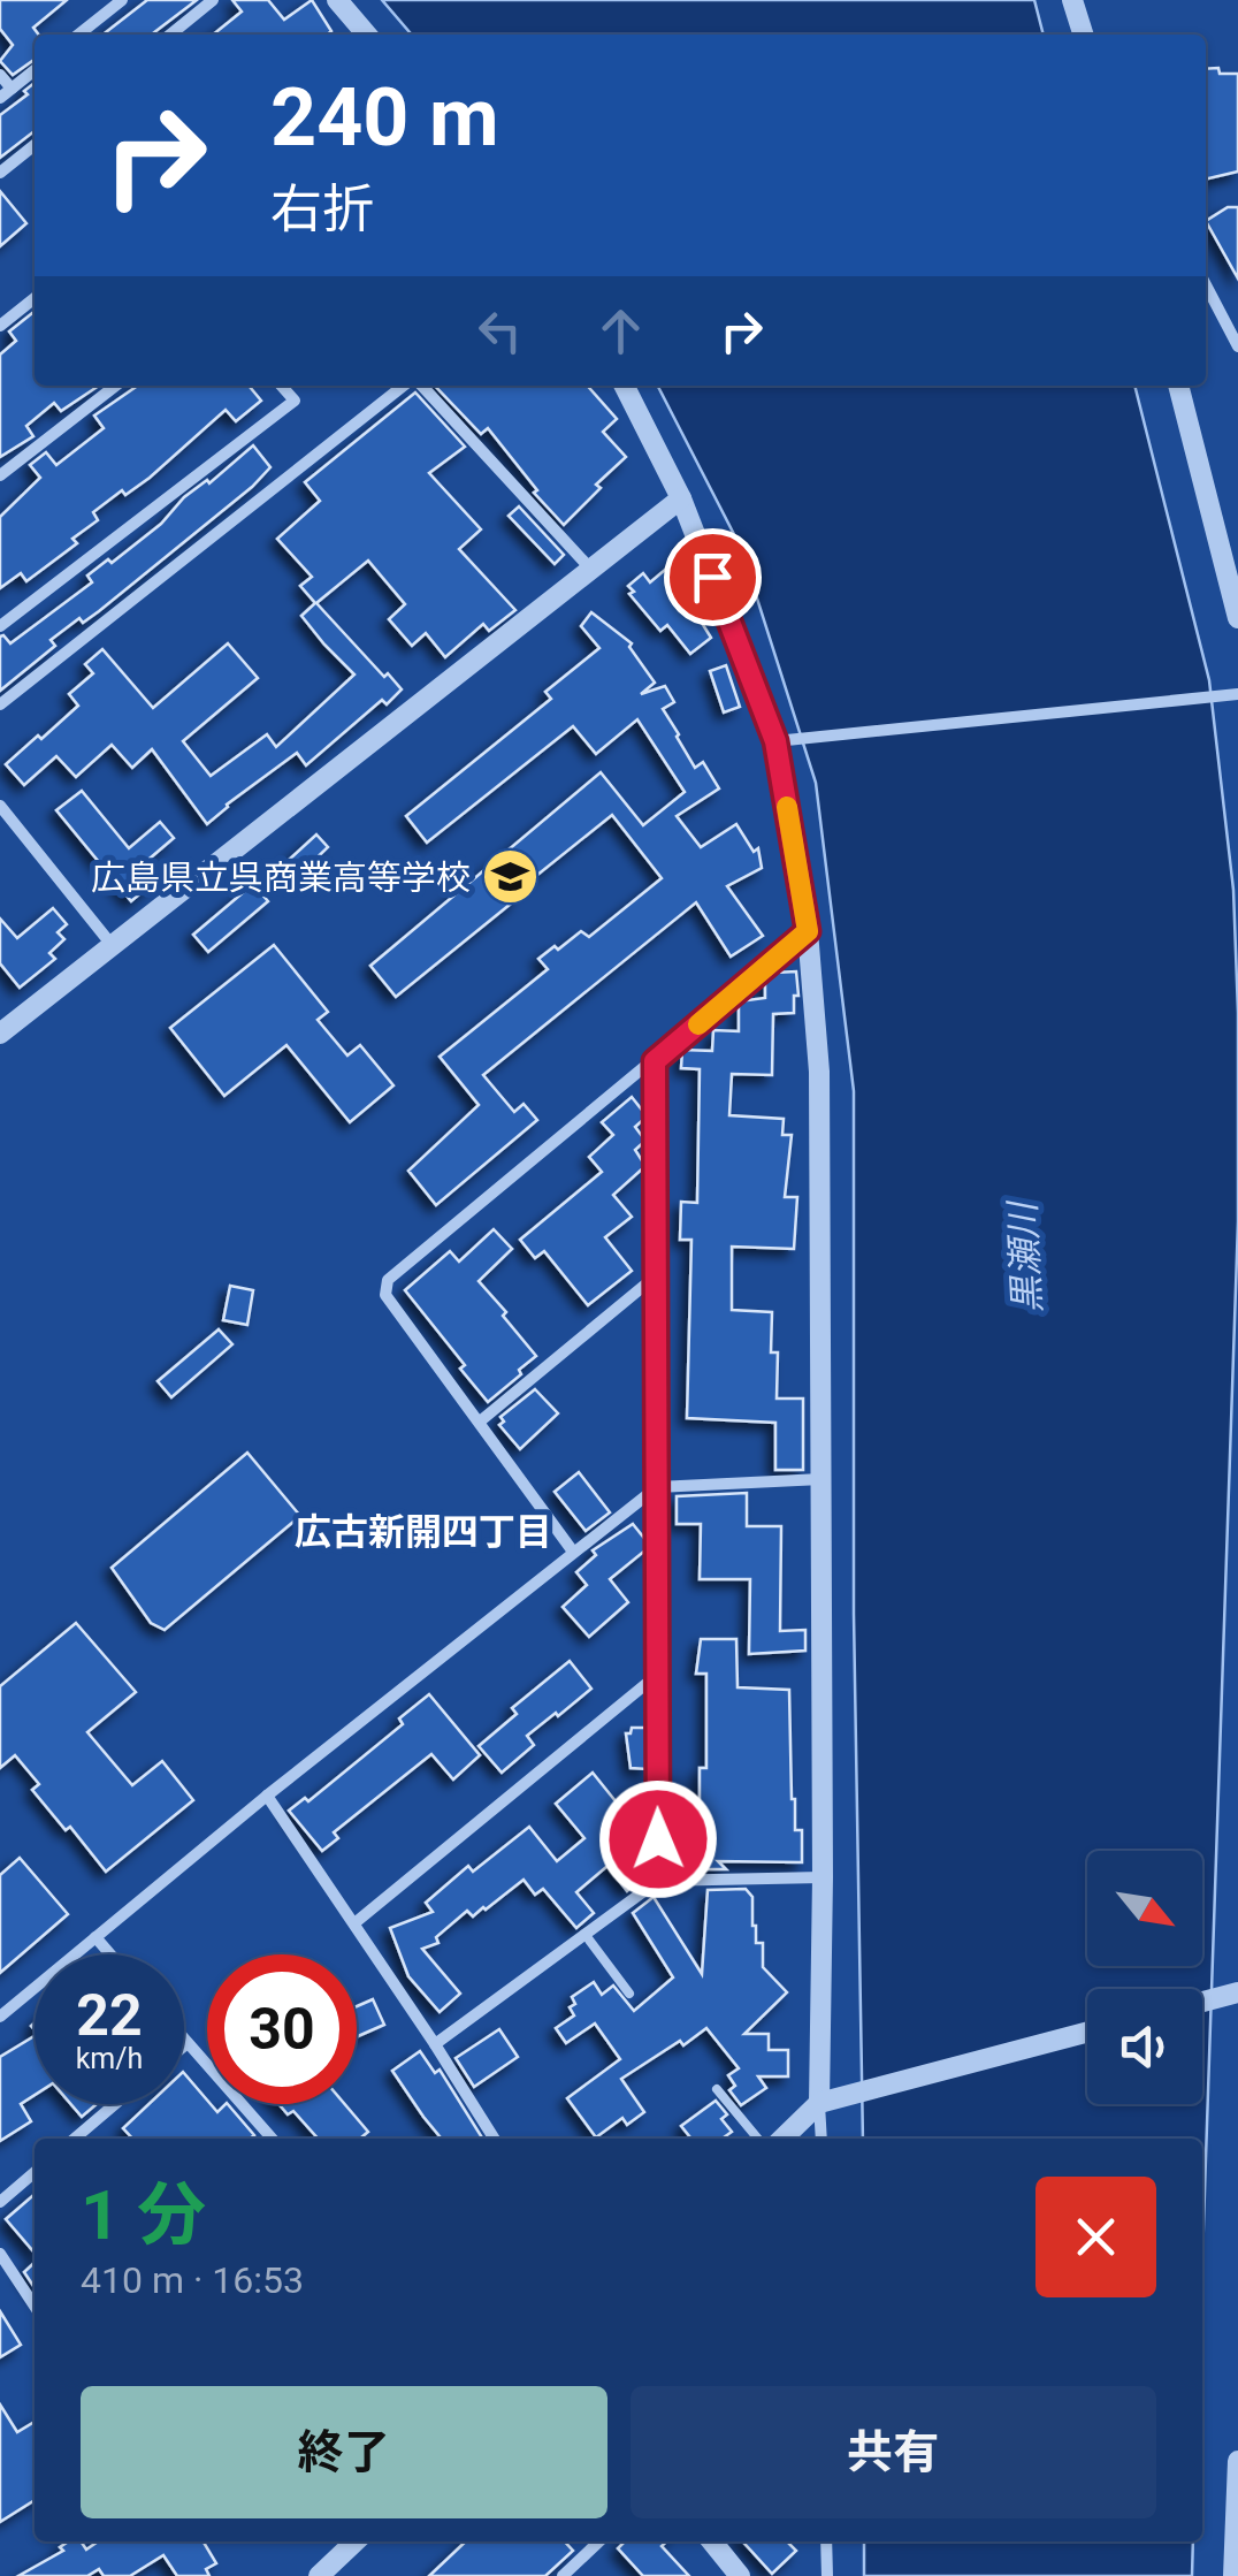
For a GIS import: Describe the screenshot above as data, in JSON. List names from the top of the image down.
{
  "districts": ["広古新開四丁目"],
  "water": ["黒瀬川"],
  "places": {
    "school or university": ["広島県立呉商業高等学校"]
  },
  "north": "bottom right",
  "page": {
    "turn": ["240 m", "右折"],
    "speed": "22 km/h",
    "limit": "30",
    "heading": ["1 分", "410 m · 16:53"],
    "buttons": ["終了", "共有"]
  }
}
